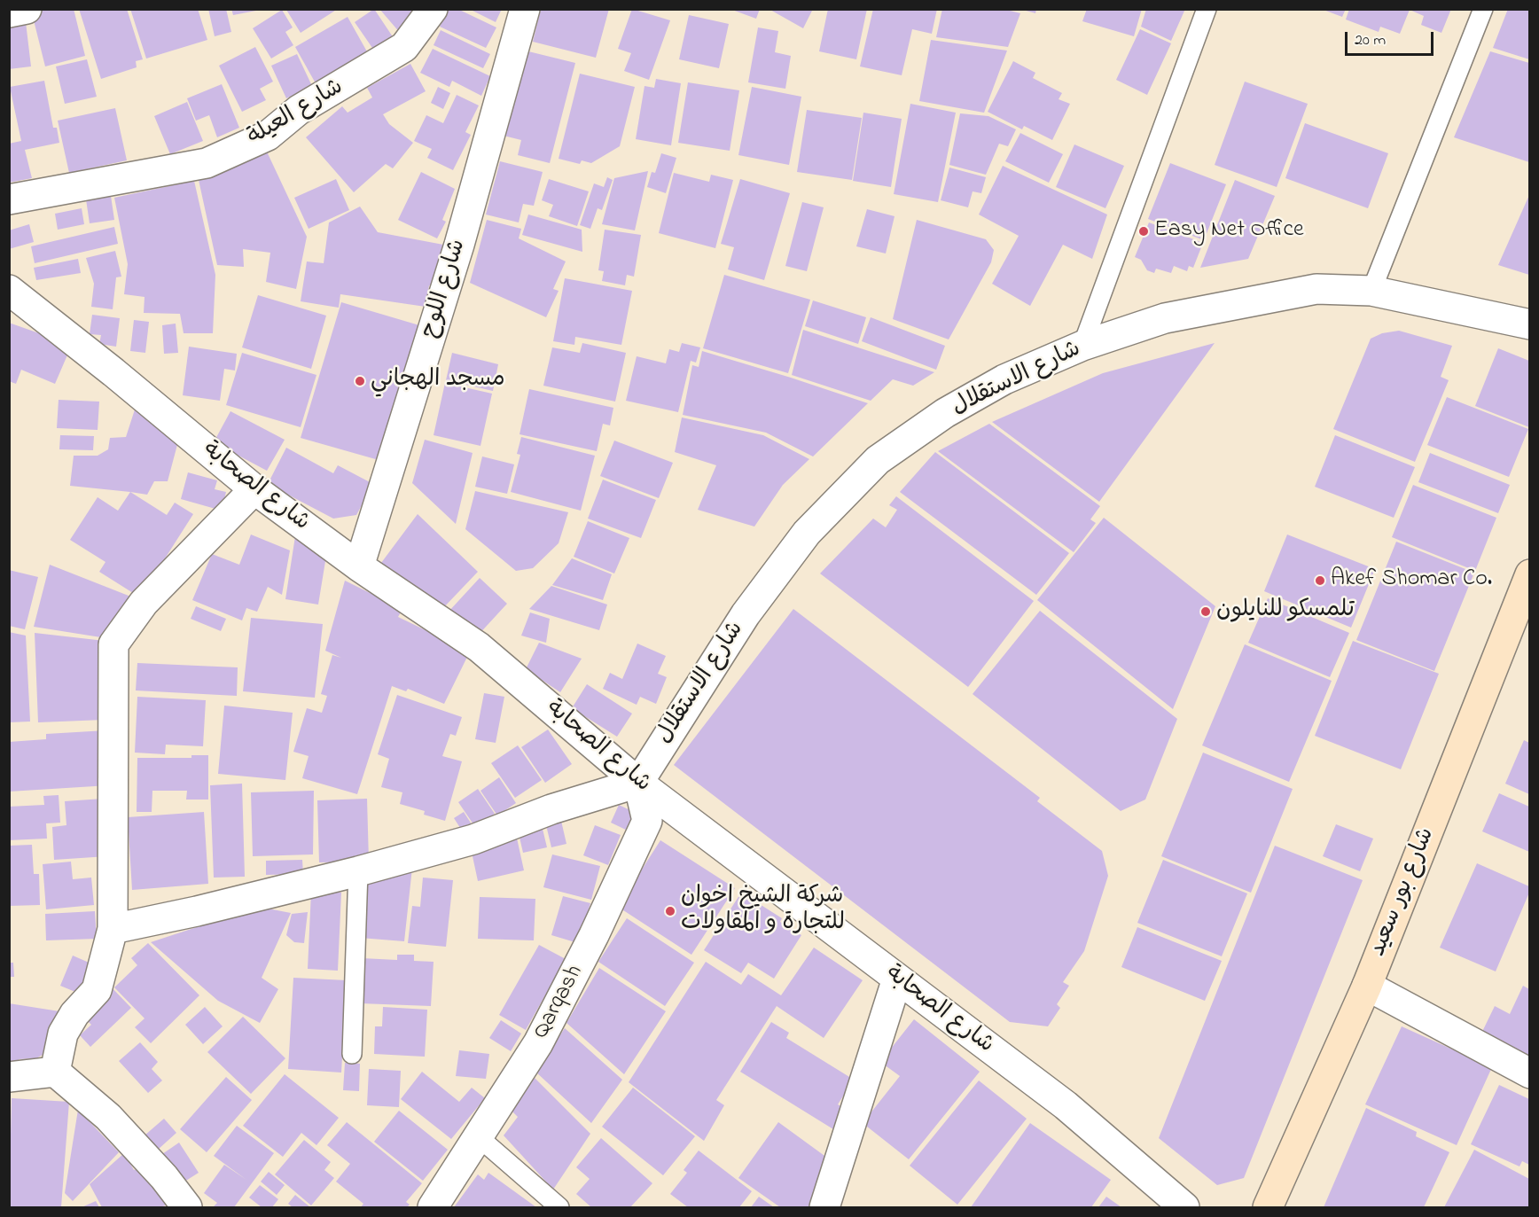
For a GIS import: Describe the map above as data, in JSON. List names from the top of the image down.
{
  "streets": {
    "street": [
      "شارع العيلة",
      "شارع اللوح",
      "شارع الاستقلال",
      "شارع الصحابة",
      "شارع بور سعيد",
      "Qarqash"
    ]
  },
  "crossings": [
    ["شارع اللوح", "شارع الصحابة"],
    ["شارع الاستقلال", "شارع الصحابة"],
    ["شارع الاستقلال", "Qarqash"],
    ["شارع الصحابة", "Qarqash"]
  ],
  "places": [
    "Easy Net Office",
    "مسجد الهجاني",
    "Akef Shomar Co.",
    "تلمسكو للنايلون",
    "شركة الشيخ اخوان للتجارة و المقاولات"
  ],
  "scale_bar": "20 m"
}
